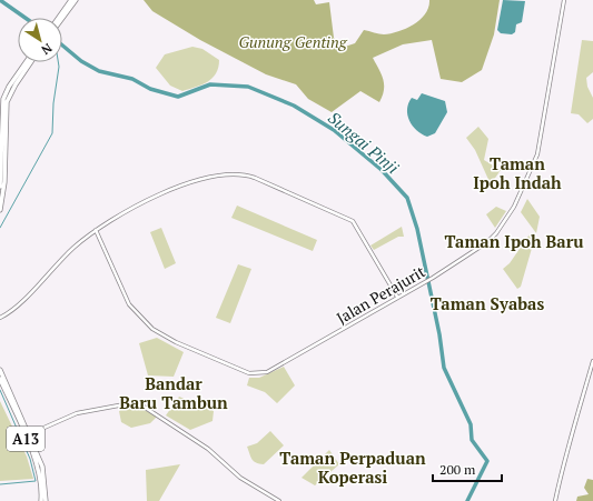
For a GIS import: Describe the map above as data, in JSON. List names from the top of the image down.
{
  "streets": {
    "main road": ["A13"],
    "street": ["Jalan Perajurit"]
  },
  "districts": [
    "Taman Ipoh Indah",
    "Taman Ipoh Baru",
    "Taman Syabas",
    "Bandar Baru Tambun",
    "Taman Perpaduan Koperasi"
  ],
  "water": ["Sungai Pinji"],
  "parks": ["Gunung Genting"],
  "scale_bar": "200 m",
  "north": "bottom right"
}
